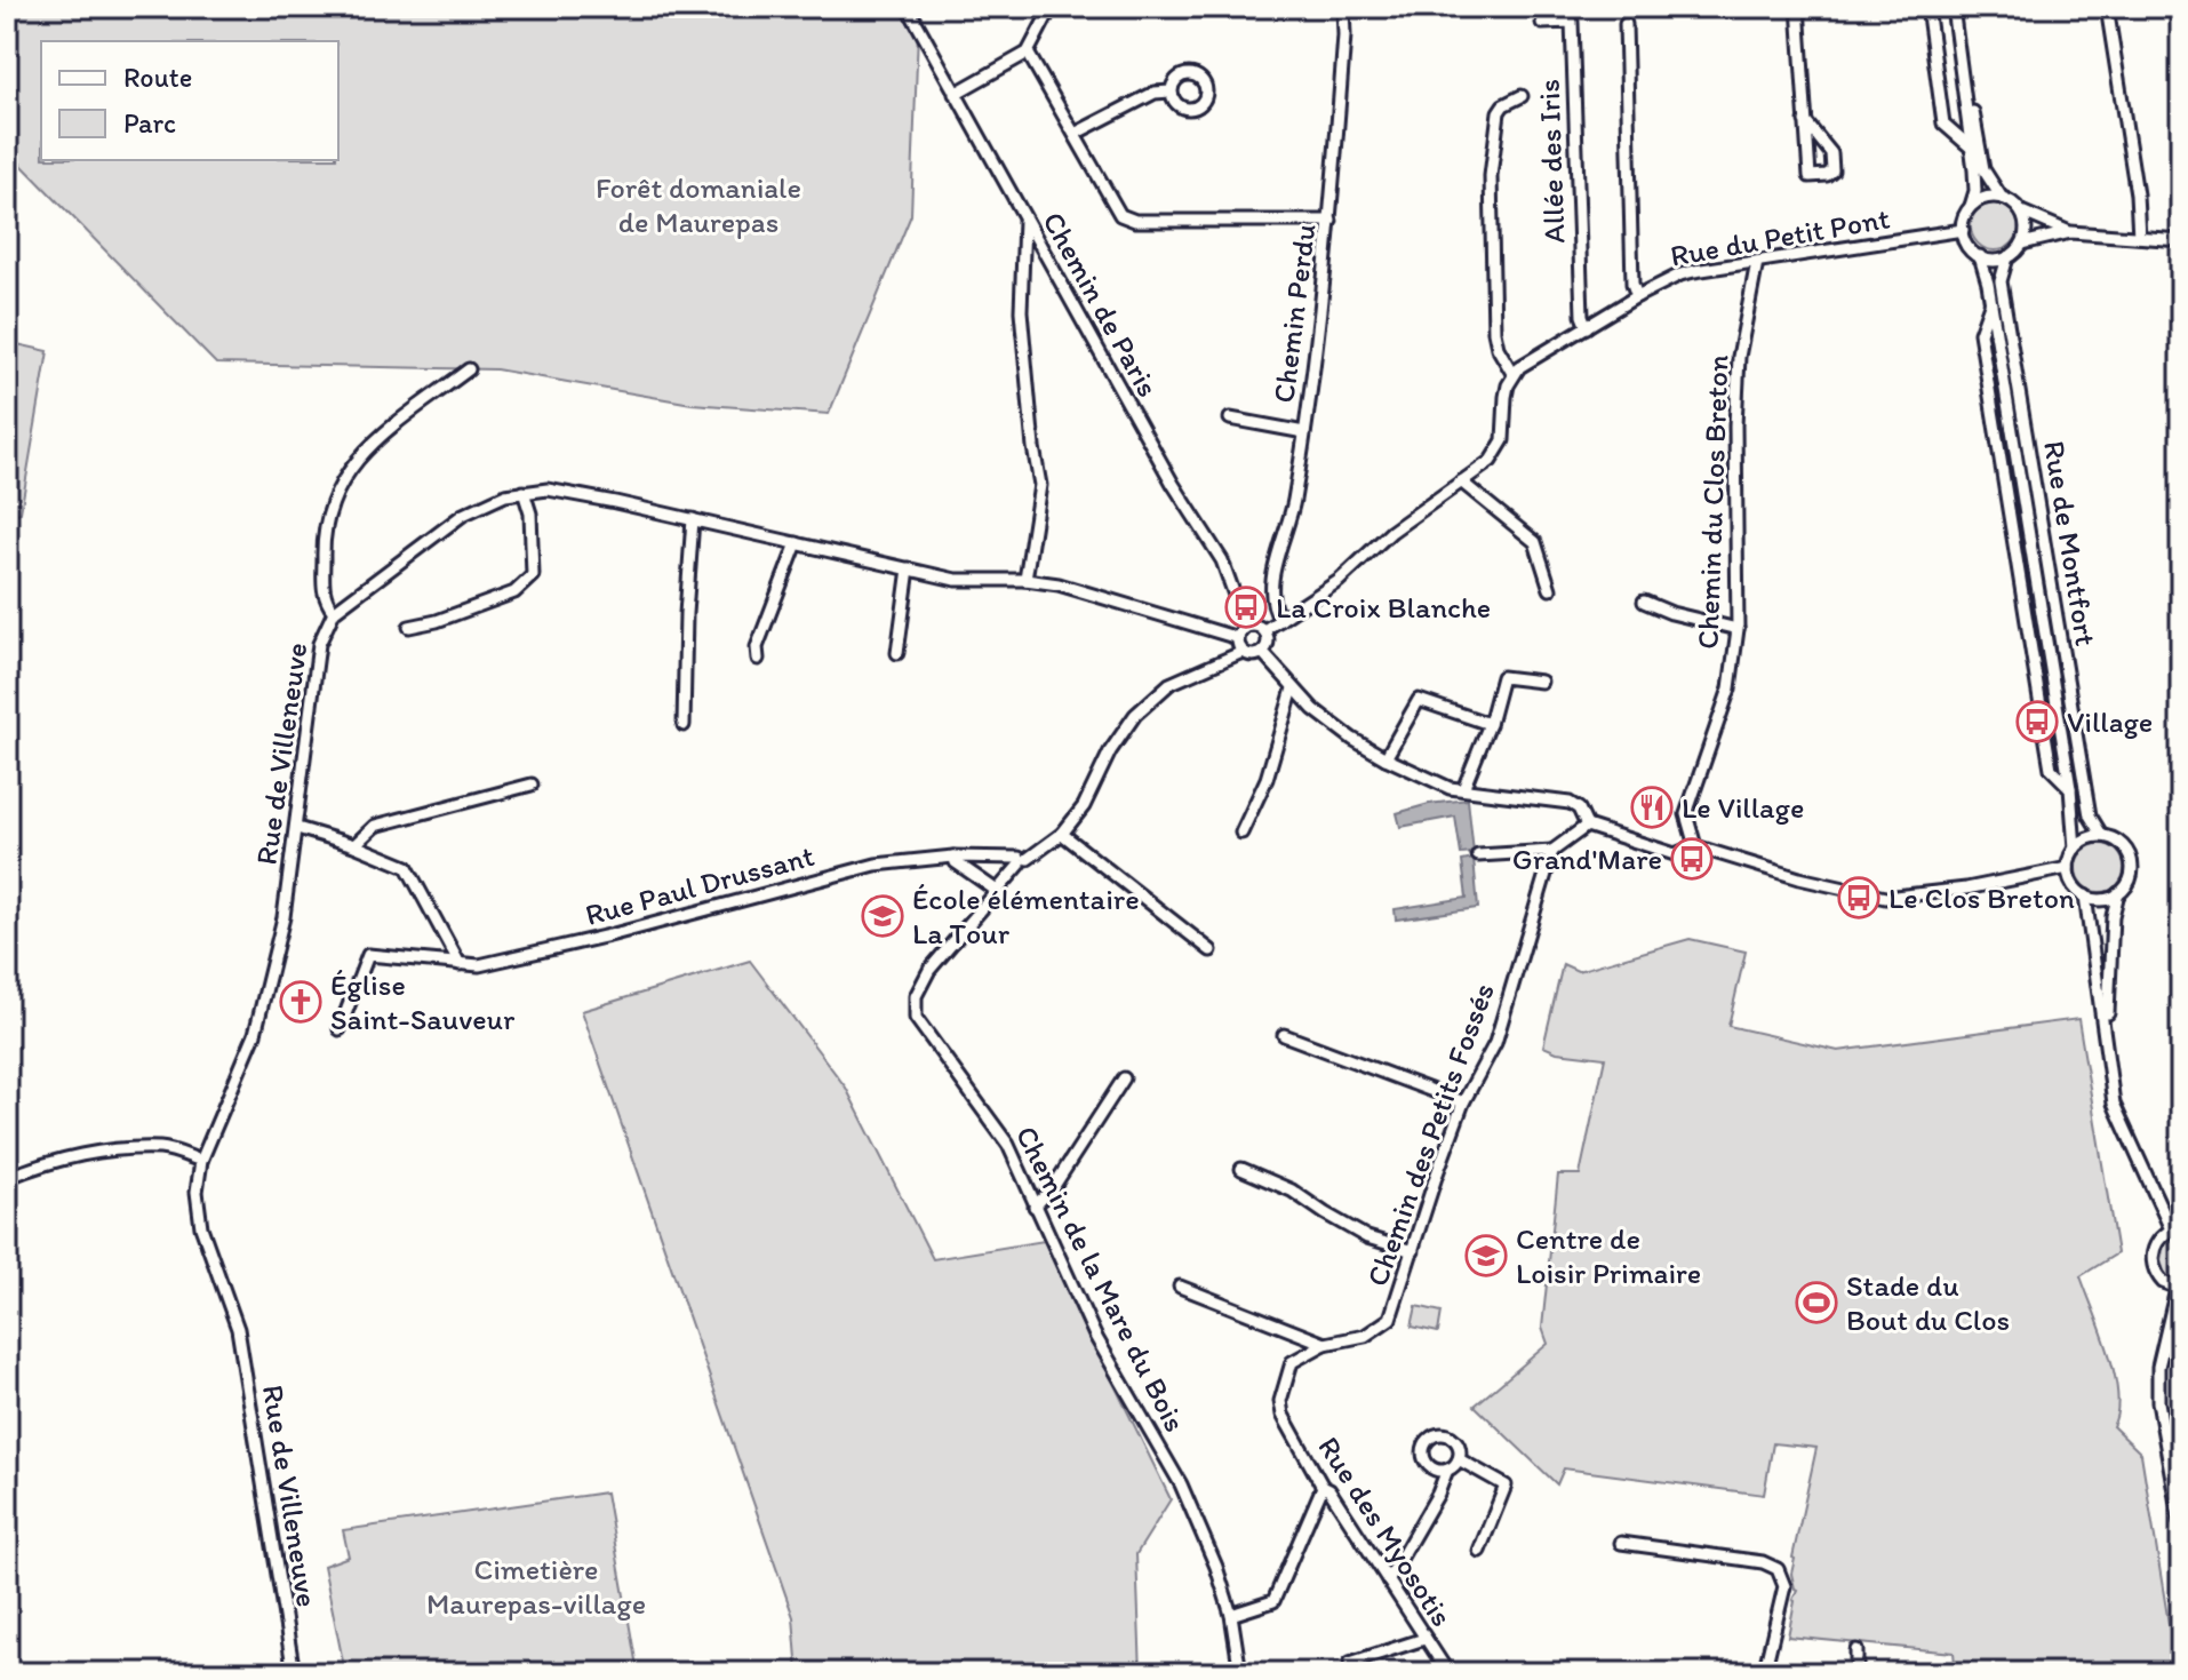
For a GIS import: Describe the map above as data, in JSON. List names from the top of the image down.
{
  "streets": {
    "street": [
      "Allée des Iris",
      "Rue du Petit Pont",
      "Chemin de Paris",
      "Chemin Perdu",
      "Chemin du Clos Breton",
      "Rue de Montfort",
      "Rue de Villeneuve",
      "Rue Paul Drussant",
      "Chemin des Petits Fossés",
      "Chemin de la Mare du Bois",
      "Rue des Myosotis"
    ]
  },
  "crossings": [
    ["Allée des Iris", "Rue du Petit Pont"],
    ["Rue du Petit Pont", "Chemin du Clos Breton"],
    ["Rue du Petit Pont", "Rue de Montfort"],
    ["Chemin de Paris", "Rue de Villeneuve"],
    ["Chemin des Petits Fossés", "Rue des Myosotis"]
  ],
  "parks": ["Forêt domaniale de Maurepas", "Cimetière Maurepas-village"],
  "places": {
    "bus stop": [
      "La Croix Blanche",
      "Village",
      "Grand'Mare",
      "Le Clos Breton"
    ],
    "restaurant": ["Le Village"],
    "school or university": ["École élémentaire La Tour", "Centre de Loisir Primaire"],
    "church": ["Église Saint-Sauveur"],
    "sports": ["Stade du Bout du Clos"]
  },
  "legend": ["Route", "Parc"]
}
